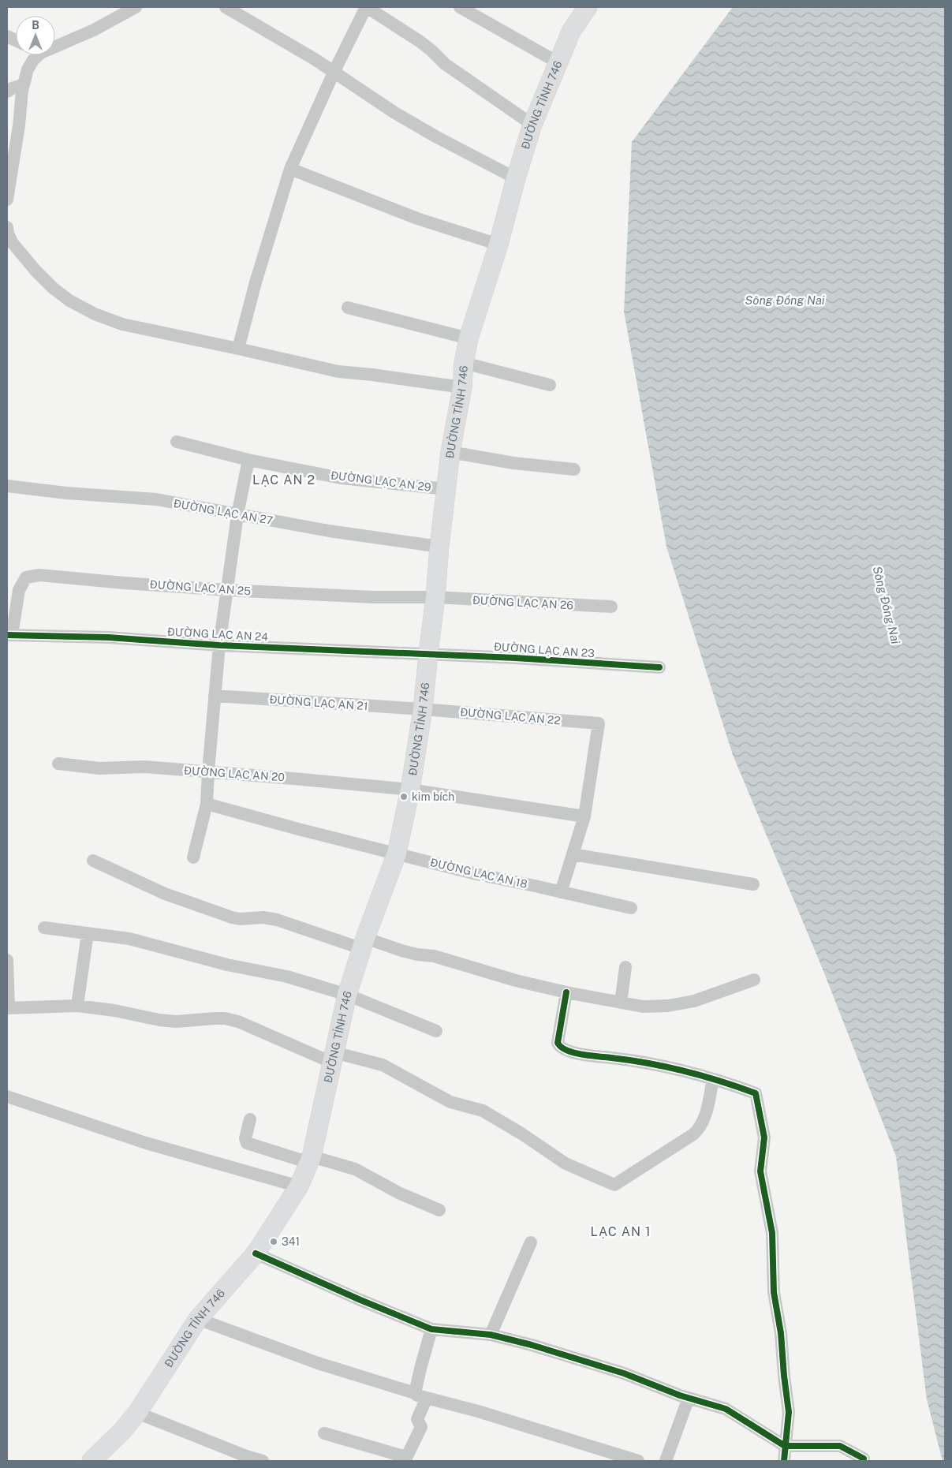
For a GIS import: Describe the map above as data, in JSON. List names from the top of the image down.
{
  "streets": {
    "main road": ["ĐƯỜNG TỈNH 746"],
    "street": [
      "ĐƯỜNG LẠC AN 29",
      "ĐƯỜNG LẠC AN 27",
      "ĐƯỜNG LẠC AN 25",
      "ĐƯỜNG LẠC AN 26",
      "ĐƯỜNG LẠC AN 24",
      "ĐƯỜNG LẠC AN 23",
      "ĐƯỜNG LẠC AN 21",
      "ĐƯỜNG LẠC AN 22",
      "ĐƯỜNG LẠC AN 20",
      "ĐƯỜNG LẠC AN 18"
    ]
  },
  "crossings": [
    ["ĐƯỜNG TỈNH 746", "ĐƯỜNG LẠC AN 29"],
    ["ĐƯỜNG TỈNH 746", "ĐƯỜNG LẠC AN 27"],
    ["ĐƯỜNG TỈNH 746", "ĐƯỜNG LẠC AN 25"],
    ["ĐƯỜNG TỈNH 746", "ĐƯỜNG LẠC AN 26"],
    ["ĐƯỜNG TỈNH 746", "ĐƯỜNG LẠC AN 24"],
    ["ĐƯỜNG TỈNH 746", "ĐƯỜNG LẠC AN 23"],
    ["ĐƯỜNG TỈNH 746", "ĐƯỜNG LẠC AN 21"],
    ["ĐƯỜNG TỈNH 746", "ĐƯỜNG LẠC AN 22"],
    ["ĐƯỜNG TỈNH 746", "ĐƯỜNG LẠC AN 20"],
    ["ĐƯỜNG TỈNH 746", "ĐƯỜNG LẠC AN 18"],
    ["ĐƯỜNG LẠC AN 25", "ĐƯỜNG LẠC AN 26"],
    ["ĐƯỜNG LẠC AN 25", "ĐƯỜNG LẠC AN 24"],
    ["ĐƯỜNG LẠC AN 24", "ĐƯỜNG LẠC AN 23"],
    ["ĐƯỜNG LẠC AN 21", "ĐƯỜNG LẠC AN 22"],
    ["ĐƯỜNG LẠC AN 22", "ĐƯỜNG LẠC AN 20"]
  ],
  "districts": ["LẠC AN 2", "LẠC AN 1"],
  "water": ["Sông Đồng Nai"],
  "places": ["kim bích", "341"],
  "north": "top"
}
